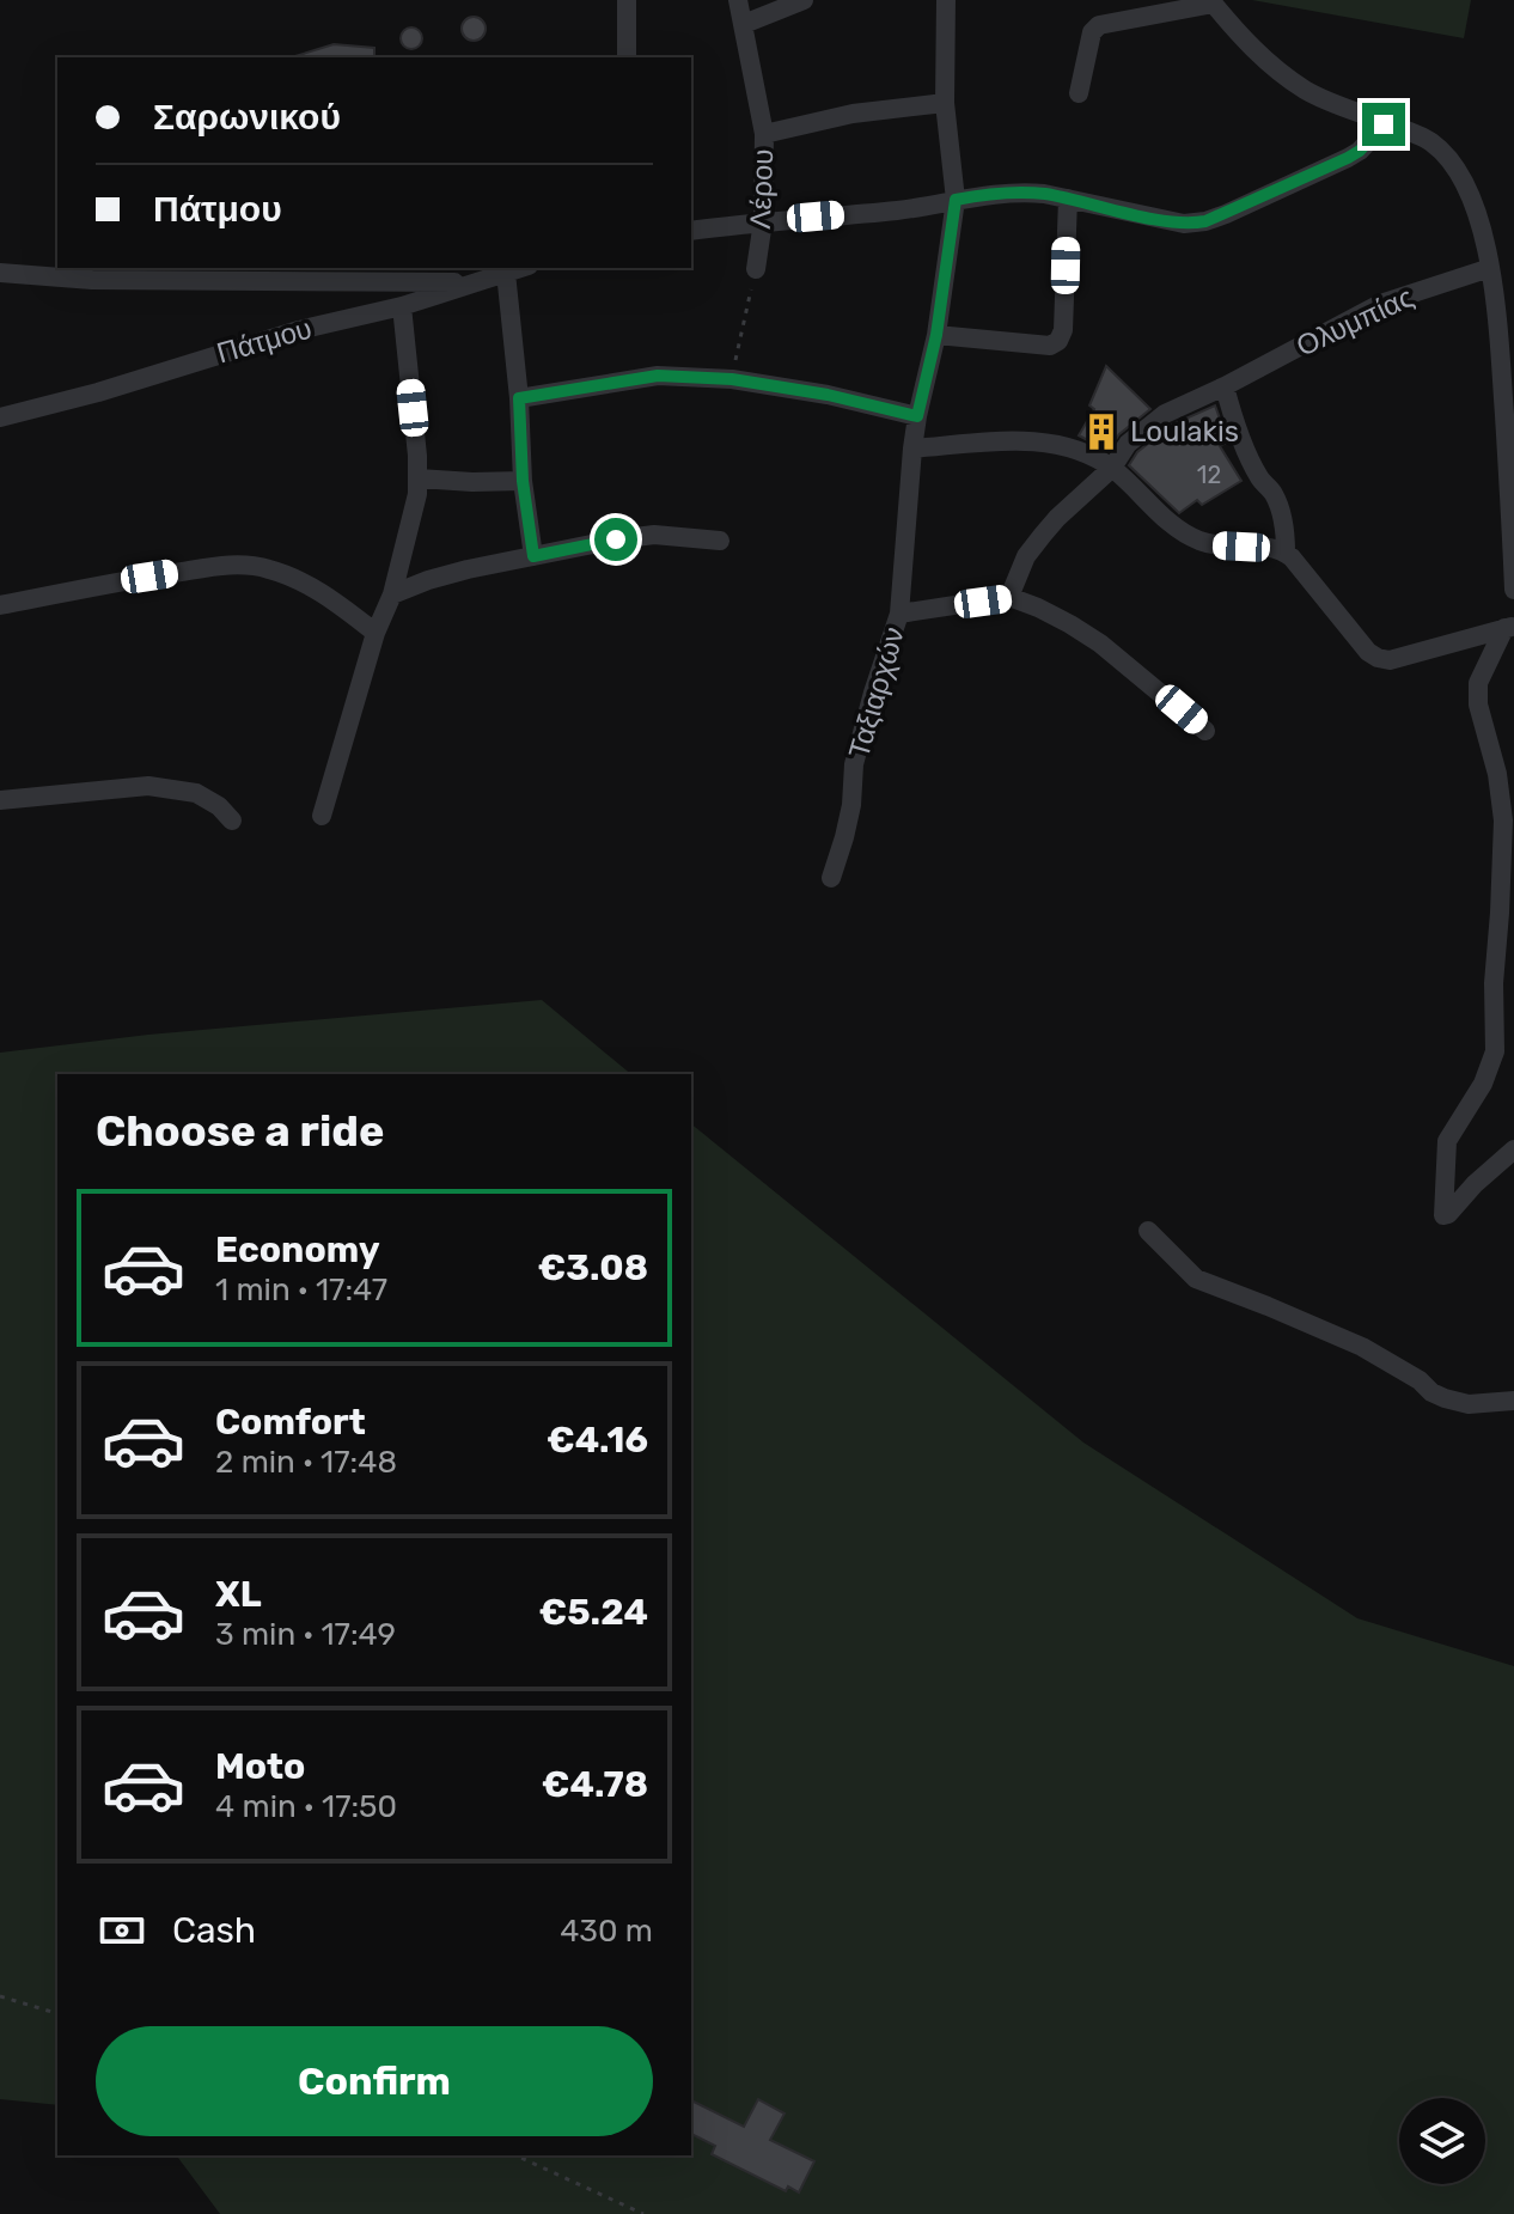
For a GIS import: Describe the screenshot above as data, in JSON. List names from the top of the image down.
{
  "streets": {
    "street": [
      "Λέρου",
      "Ολυμπίας",
      "Πάτμου",
      "Ταξιαρχών"
    ]
  },
  "crossings": [
    ["Ολυμπίας", "Ταξιαρχών"]
  ],
  "places": {
    "building": ["Loulakis"]
  },
  "house_numbers": ["12"],
  "page": {
    "banner": ["Σαρωνικού", "Πάτμου"],
    "heading": "Choose a ride",
    "list": [
      {
        "name": "Economy",
        "note": "1 min · 17:47",
        "value": "€3.08"
      },
      {
        "name": "Comfort",
        "note": "2 min · 17:48",
        "value": "€4.16"
      },
      {
        "name": "XL",
        "note": "3 min · 17:49",
        "value": "€5.24"
      },
      {
        "name": "Moto",
        "note": "4 min · 17:50",
        "value": "€4.78"
      }
    ],
    "pay": ["Cash", "430 m"],
    "buttons": "Confirm"
  }
}
